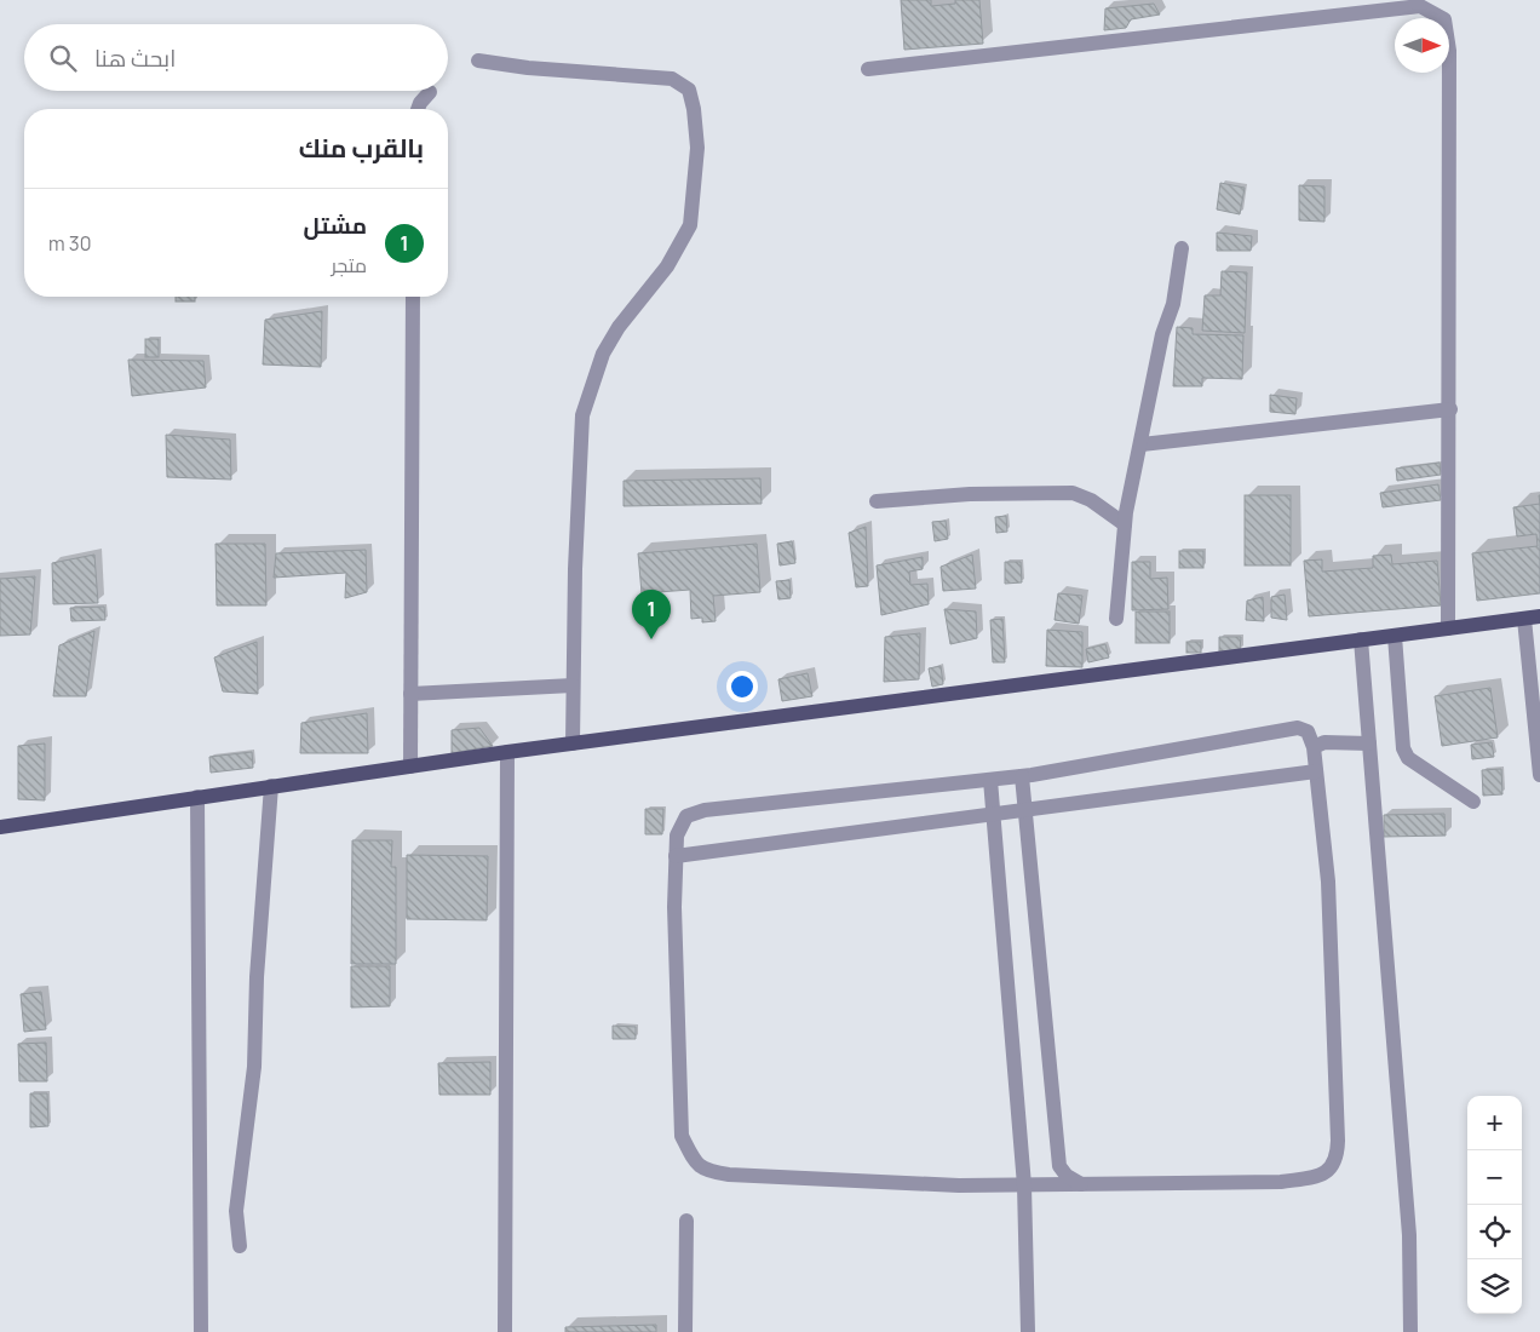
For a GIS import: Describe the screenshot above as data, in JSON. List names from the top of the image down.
{
  "north": "right",
  "page": {
    "search": "ابحث هنا",
    "heading": "بالقرب منك",
    "list": [
      {
        "mark": "1",
        "name": "مشتل",
        "note": "متجر",
        "value": "30 m"
      }
    ],
    "pins": "1",
    "map_buttons": ["+", "−"]
  }
}
